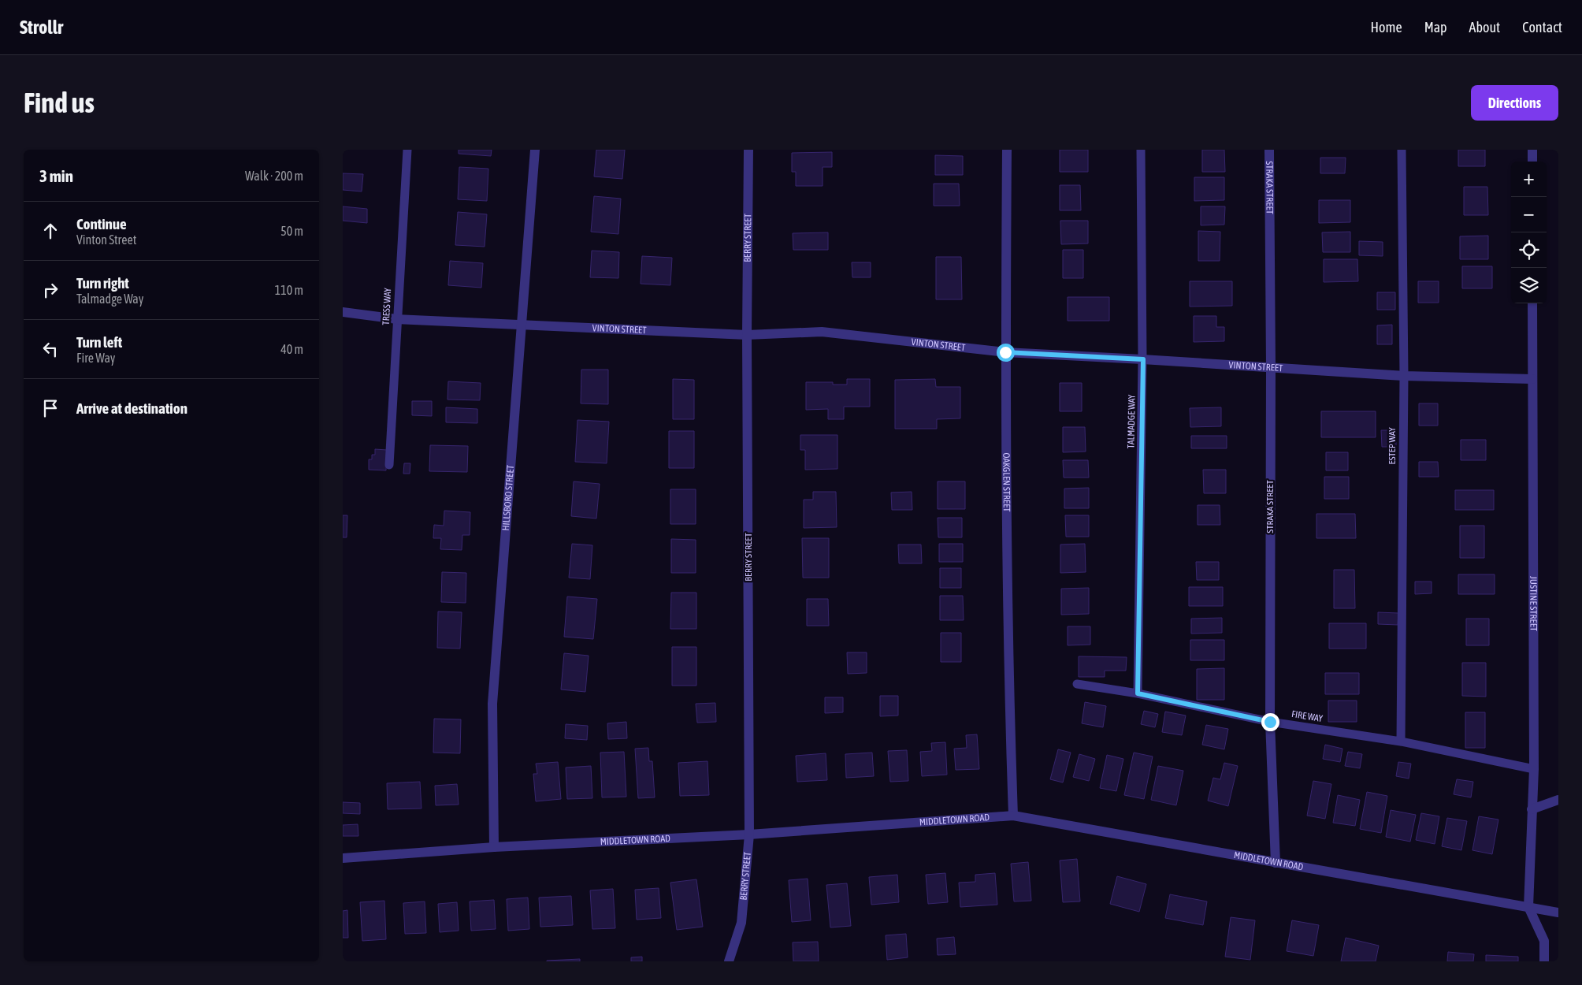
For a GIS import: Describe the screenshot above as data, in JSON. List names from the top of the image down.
{
  "streets": {
    "street": [
      "STRAKA STREET",
      "BERRY STREET",
      "VINTON STREET",
      "OAKGLEN STREET",
      "HILLSBORO STREET",
      "JUSTINE STREET",
      "MIDDLETOWN ROAD"
    ],
    "lane": [
      "TRESS WAY",
      "TALMADGE WAY",
      "ESTEP WAY",
      "FIRE WAY"
    ]
  },
  "crossings": [
    ["STRAKA STREET", "VINTON STREET"],
    ["STRAKA STREET", "FIRE WAY"],
    ["STRAKA STREET", "MIDDLETOWN ROAD"],
    ["BERRY STREET", "VINTON STREET"],
    ["BERRY STREET", "MIDDLETOWN ROAD"],
    ["TRESS WAY", "VINTON STREET"],
    ["VINTON STREET", "TALMADGE WAY"],
    ["VINTON STREET", "ESTEP WAY"],
    ["VINTON STREET", "OAKGLEN STREET"],
    ["VINTON STREET", "HILLSBORO STREET"],
    ["VINTON STREET", "JUSTINE STREET"],
    ["TALMADGE WAY", "FIRE WAY"],
    ["ESTEP WAY", "FIRE WAY"],
    ["OAKGLEN STREET", "MIDDLETOWN ROAD"],
    ["HILLSBORO STREET", "MIDDLETOWN ROAD"],
    ["JUSTINE STREET", "FIRE WAY"],
    ["JUSTINE STREET", "MIDDLETOWN ROAD"]
  ],
  "page": {
    "header": "Strollr",
    "nav": [
      "Home",
      "Map",
      "About",
      "Contact"
    ],
    "buttons": "Directions",
    "title": "Find us",
    "heading": ["3 min", "Walk · 200 m"],
    "map_buttons": ["+", "−"],
    "list": [
      ["Continue", "Vinton Street", "50 m"],
      ["Turn right", "Talmadge Way", "110 m"],
      ["Turn left", "Fire Way", "40 m"],
      "Arrive at destination"
    ]
  }
}
